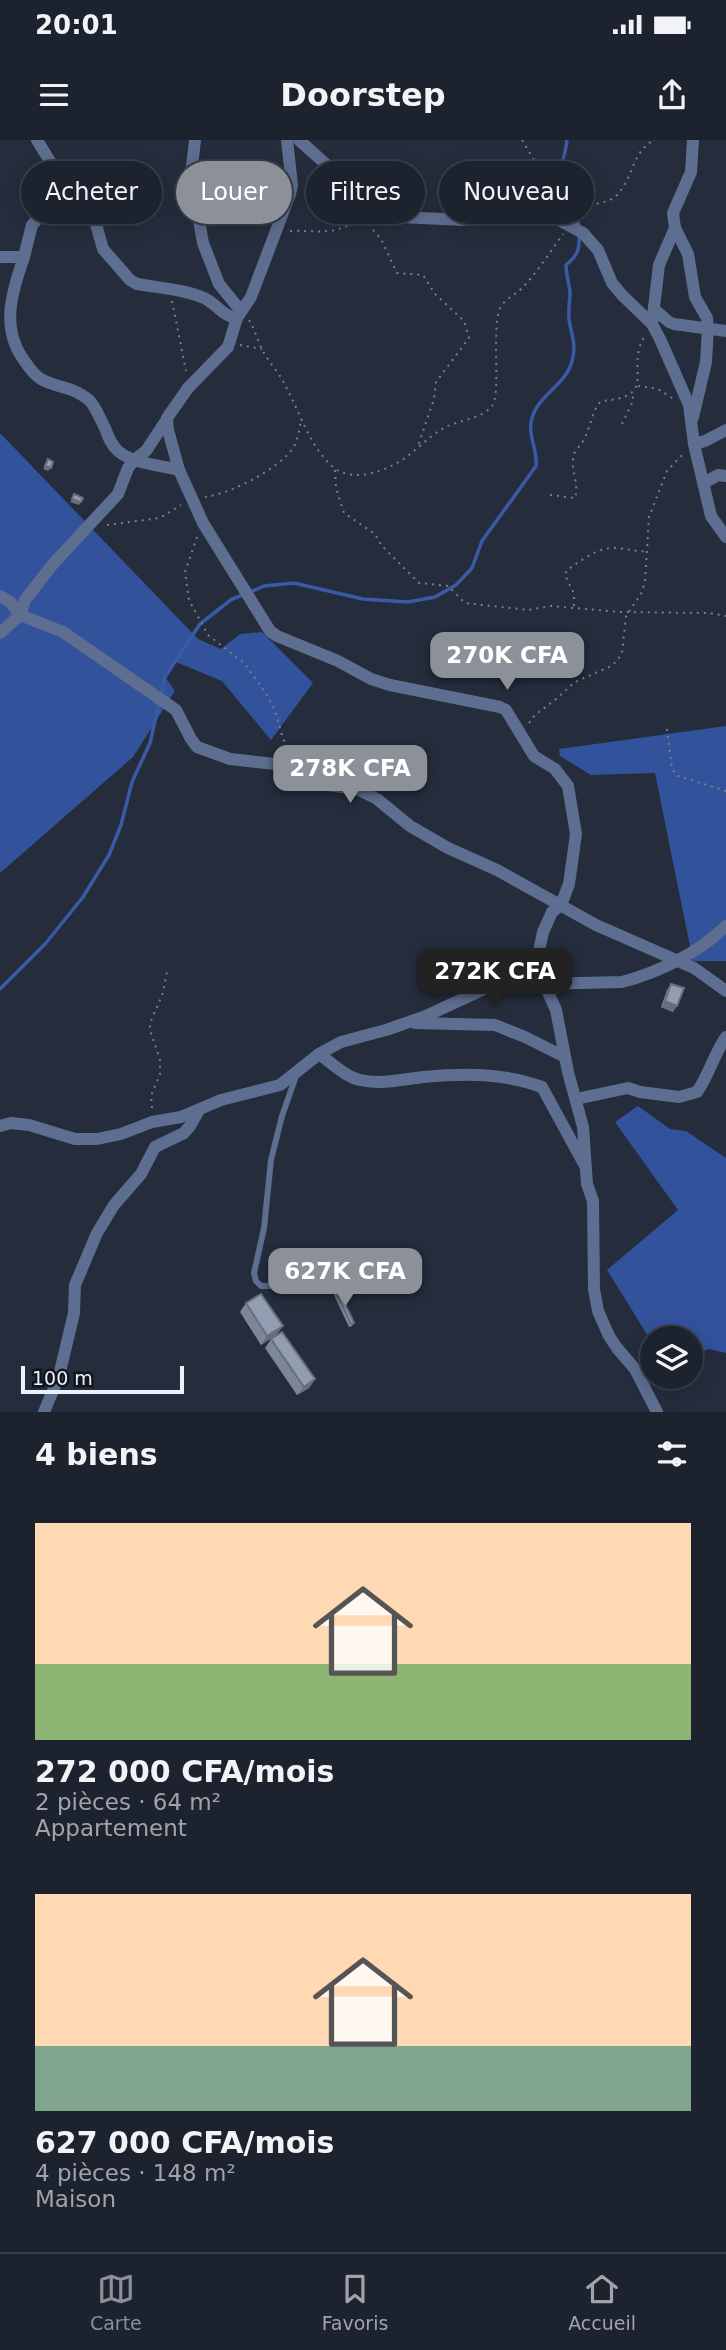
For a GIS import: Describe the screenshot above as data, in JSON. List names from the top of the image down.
{
  "scale_bar": "100 m",
  "page": {
    "status": "20:01",
    "header": "Doorstep",
    "chip": [
      "Acheter",
      "Louer",
      "Filtres",
      "Nouveau"
    ],
    "price": [
      "270K CFA",
      "278K CFA",
      "272K CFA",
      "627K CFA"
    ],
    "scale": "100 m",
    "heading": "4 biens",
    "list": [
      {
        "name": "272 000 CFA/mois",
        "note": "2 pièces · 64 m² · Appartement"
      },
      {
        "name": "627 000 CFA/mois",
        "note": "4 pièces · 148 m² · Maison"
      }
    ],
    "tabs": ["Carte", "Favoris", "Accueil"]
  }
}
